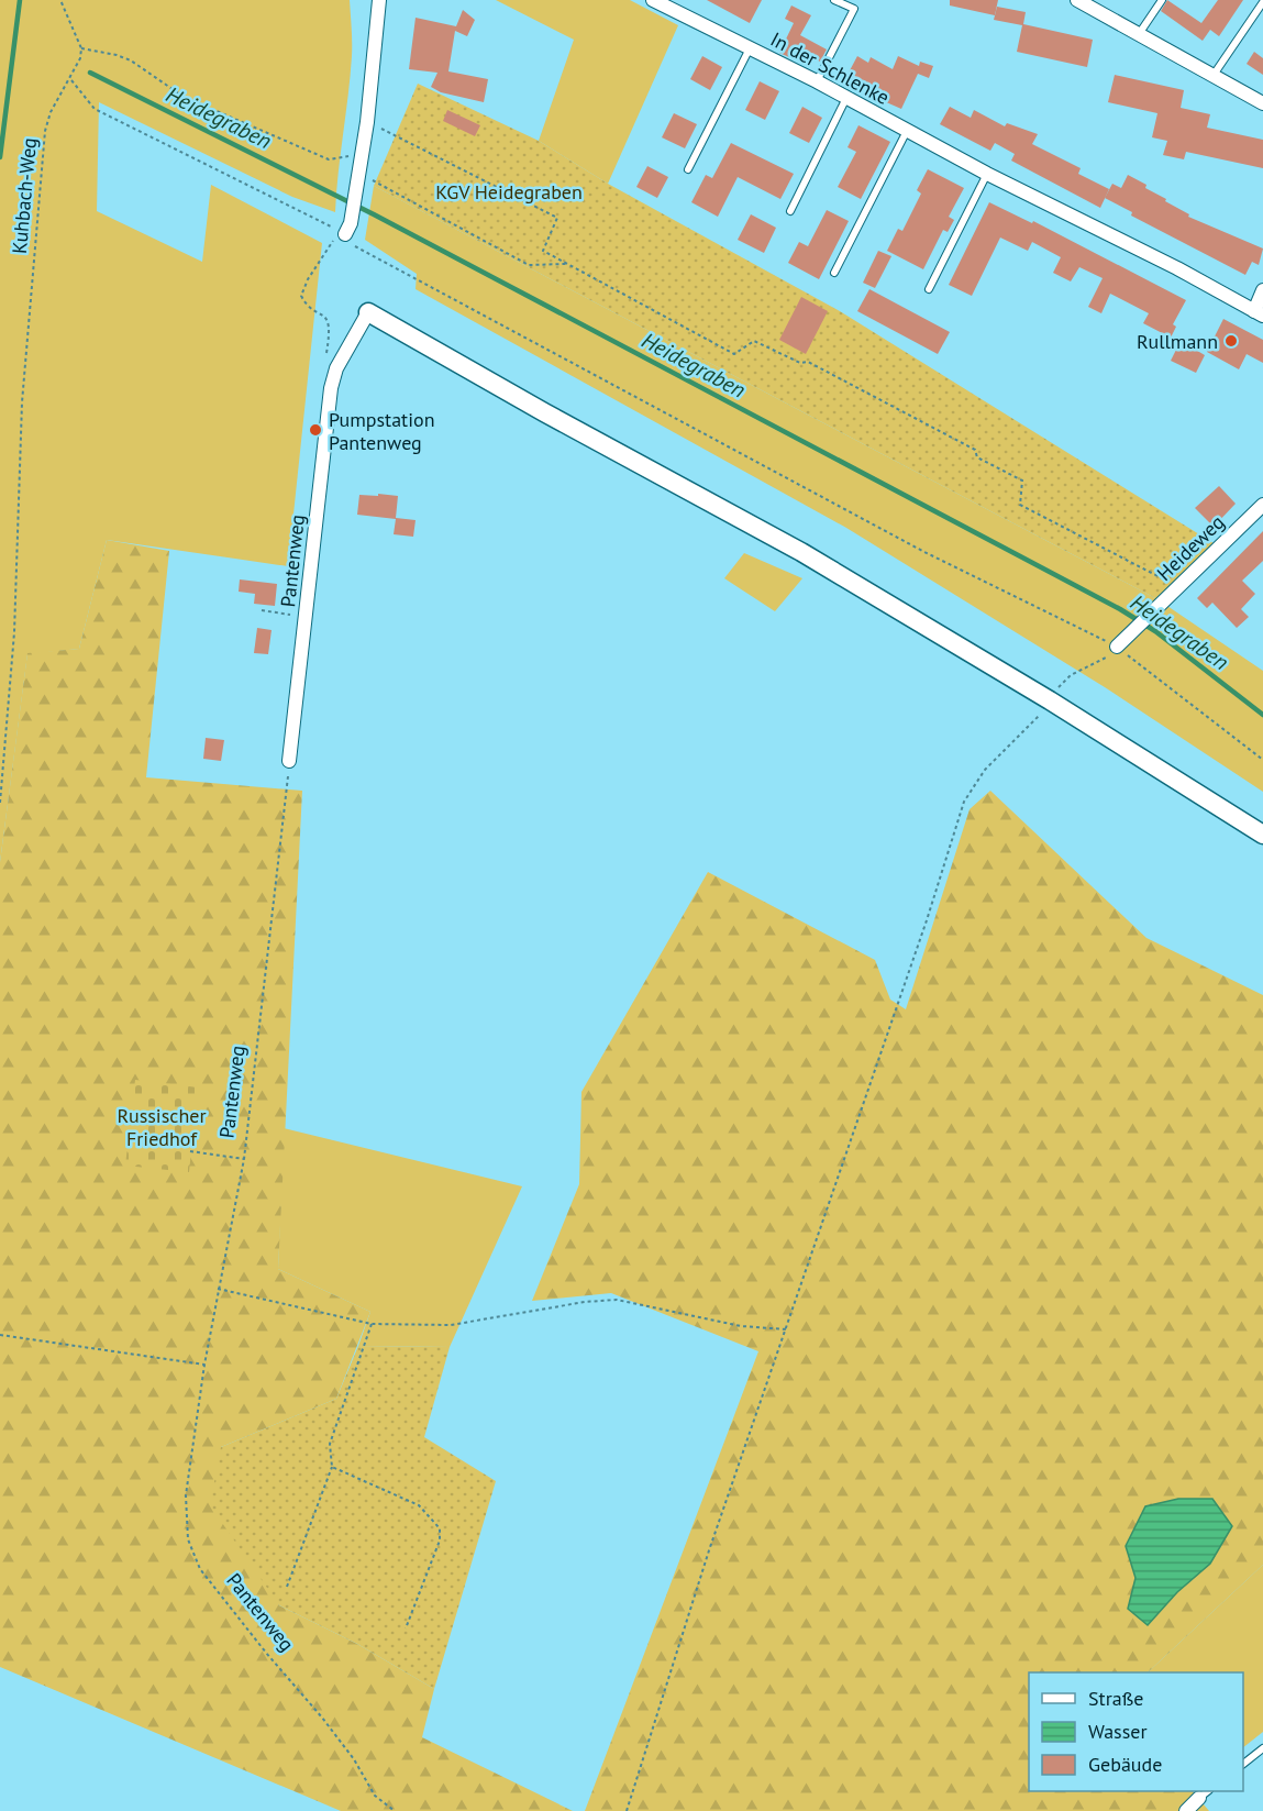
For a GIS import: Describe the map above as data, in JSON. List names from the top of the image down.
{
  "streets": {
    "street": ["In der Schlenke", "Heideweg", "Pantenweg"],
    "path": ["Kuhbach-Weg"]
  },
  "water": ["Heidegraben"],
  "parks": ["KGV Heidegraben", "Russischer Friedhof"],
  "places": ["Rullmann", "Pumpstation Pantenweg"],
  "legend": ["Straße", "Wasser", "Gebäude"]
}
